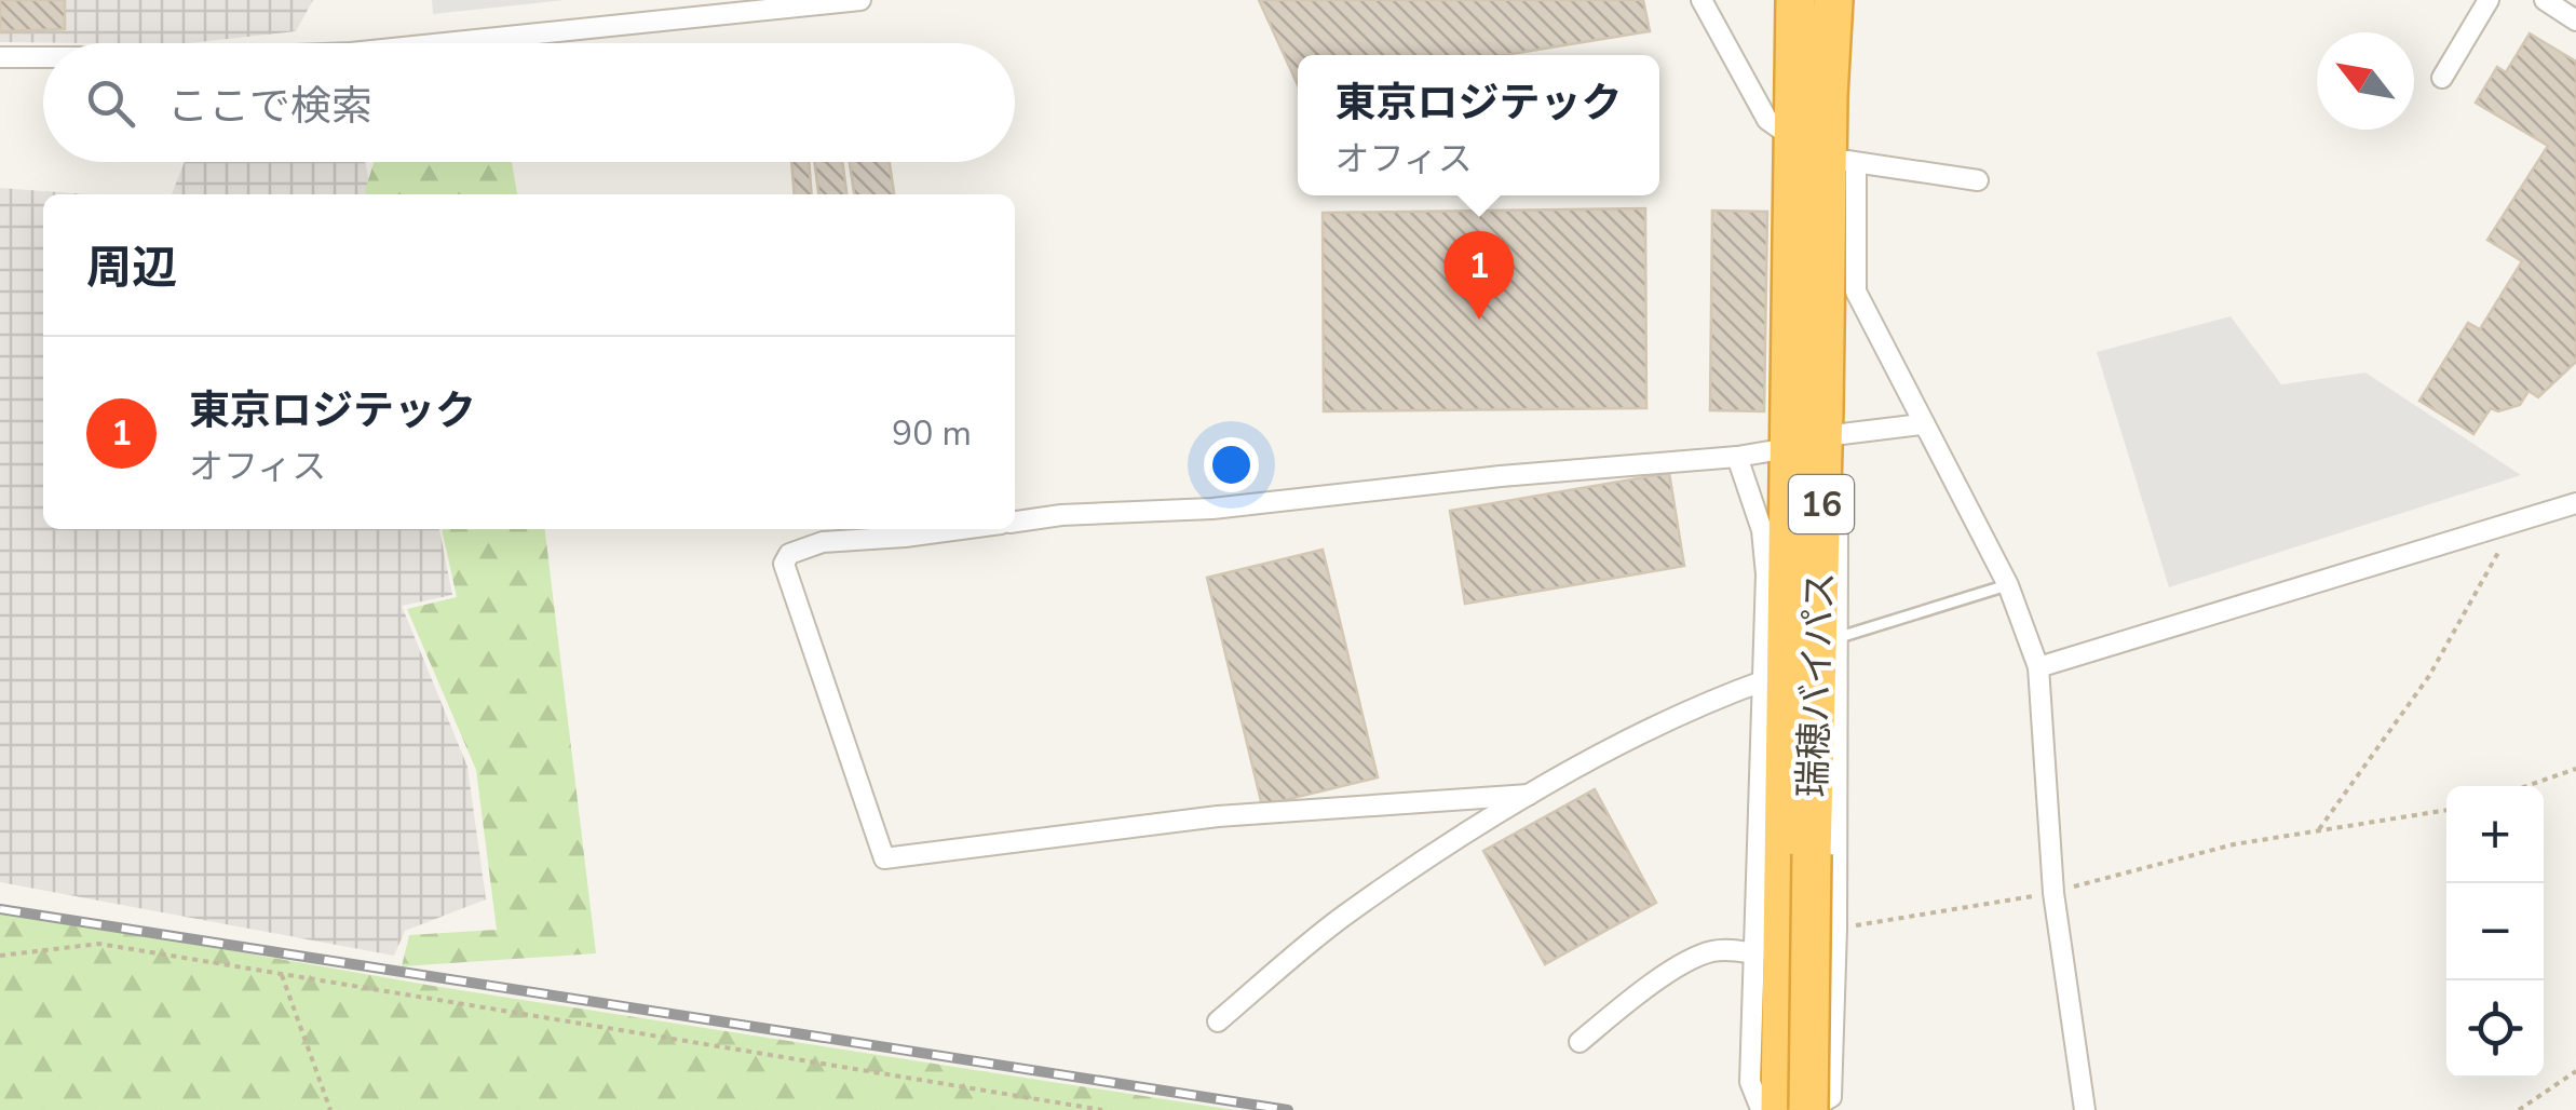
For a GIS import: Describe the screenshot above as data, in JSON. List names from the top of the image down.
{
  "streets": {
    "highway": ["16", "瑞穂バイパス"]
  },
  "north": "top left",
  "page": {
    "search": "ここで検索",
    "popup": ["東京ロジテック", "オフィス"],
    "heading": "周辺",
    "pins": "1",
    "list": [
      {
        "mark": "1",
        "name": "東京ロジテック",
        "note": "オフィス",
        "value": "90 m"
      }
    ],
    "map_buttons": ["+", "−"]
  }
}
